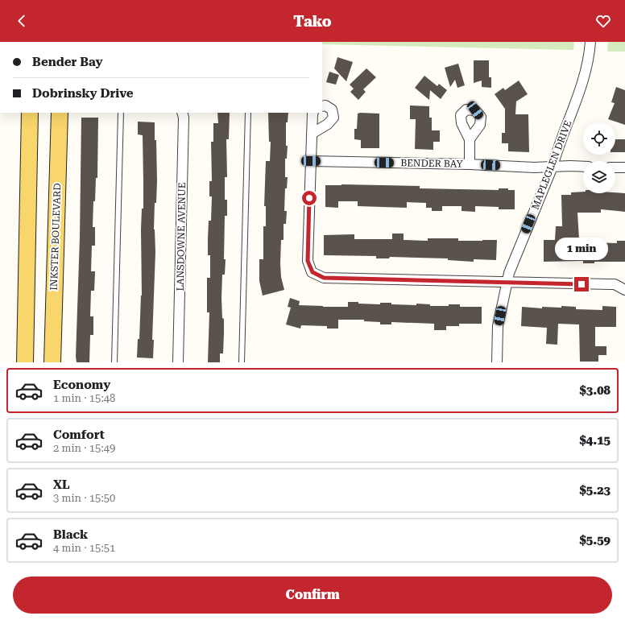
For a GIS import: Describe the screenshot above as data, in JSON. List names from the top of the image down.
{
  "streets": {
    "main road": ["INKSTER BOULEVARD"],
    "street": ["BENDER BAY", "MAPLEGLEN DRIVE", "LANSDOWNE AVENUE"]
  },
  "crossings": [
    ["BENDER BAY", "MAPLEGLEN DRIVE"]
  ],
  "page": {
    "header": "Tako",
    "banner": ["Bender Bay", "Dobrinsky Drive"],
    "bubble": "1 min",
    "list": [
      {
        "name": "Economy",
        "note": "1 min · 15:48",
        "value": "$3.08"
      },
      {
        "name": "Comfort",
        "note": "2 min · 15:49",
        "value": "$4.15"
      },
      {
        "name": "XL",
        "note": "3 min · 15:50",
        "value": "$5.23"
      },
      {
        "name": "Black",
        "note": "4 min · 15:51",
        "value": "$5.59"
      }
    ],
    "buttons": "Confirm"
  }
}
